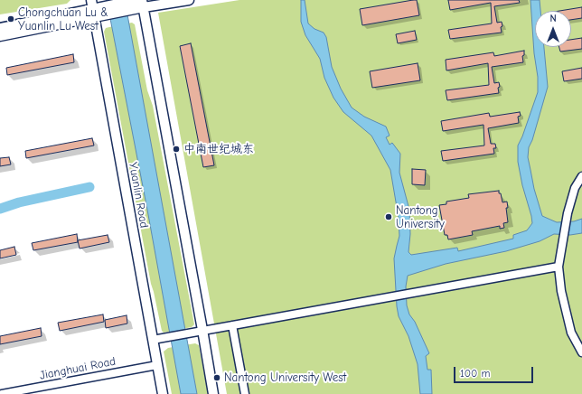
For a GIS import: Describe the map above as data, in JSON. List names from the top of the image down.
{
  "streets": {
    "main road": ["Yuanlin Road"],
    "street": ["Jianghuai Road"]
  },
  "crossings": [
    ["Yuanlin Road", "Jianghuai Road"]
  ],
  "places": [
    "Chongchuan Lu & Yuanlin Lu West",
    "中南世纪城东",
    "Nantong University",
    "Nantong University West"
  ],
  "scale_bar": "100 m",
  "north": "top"
}
